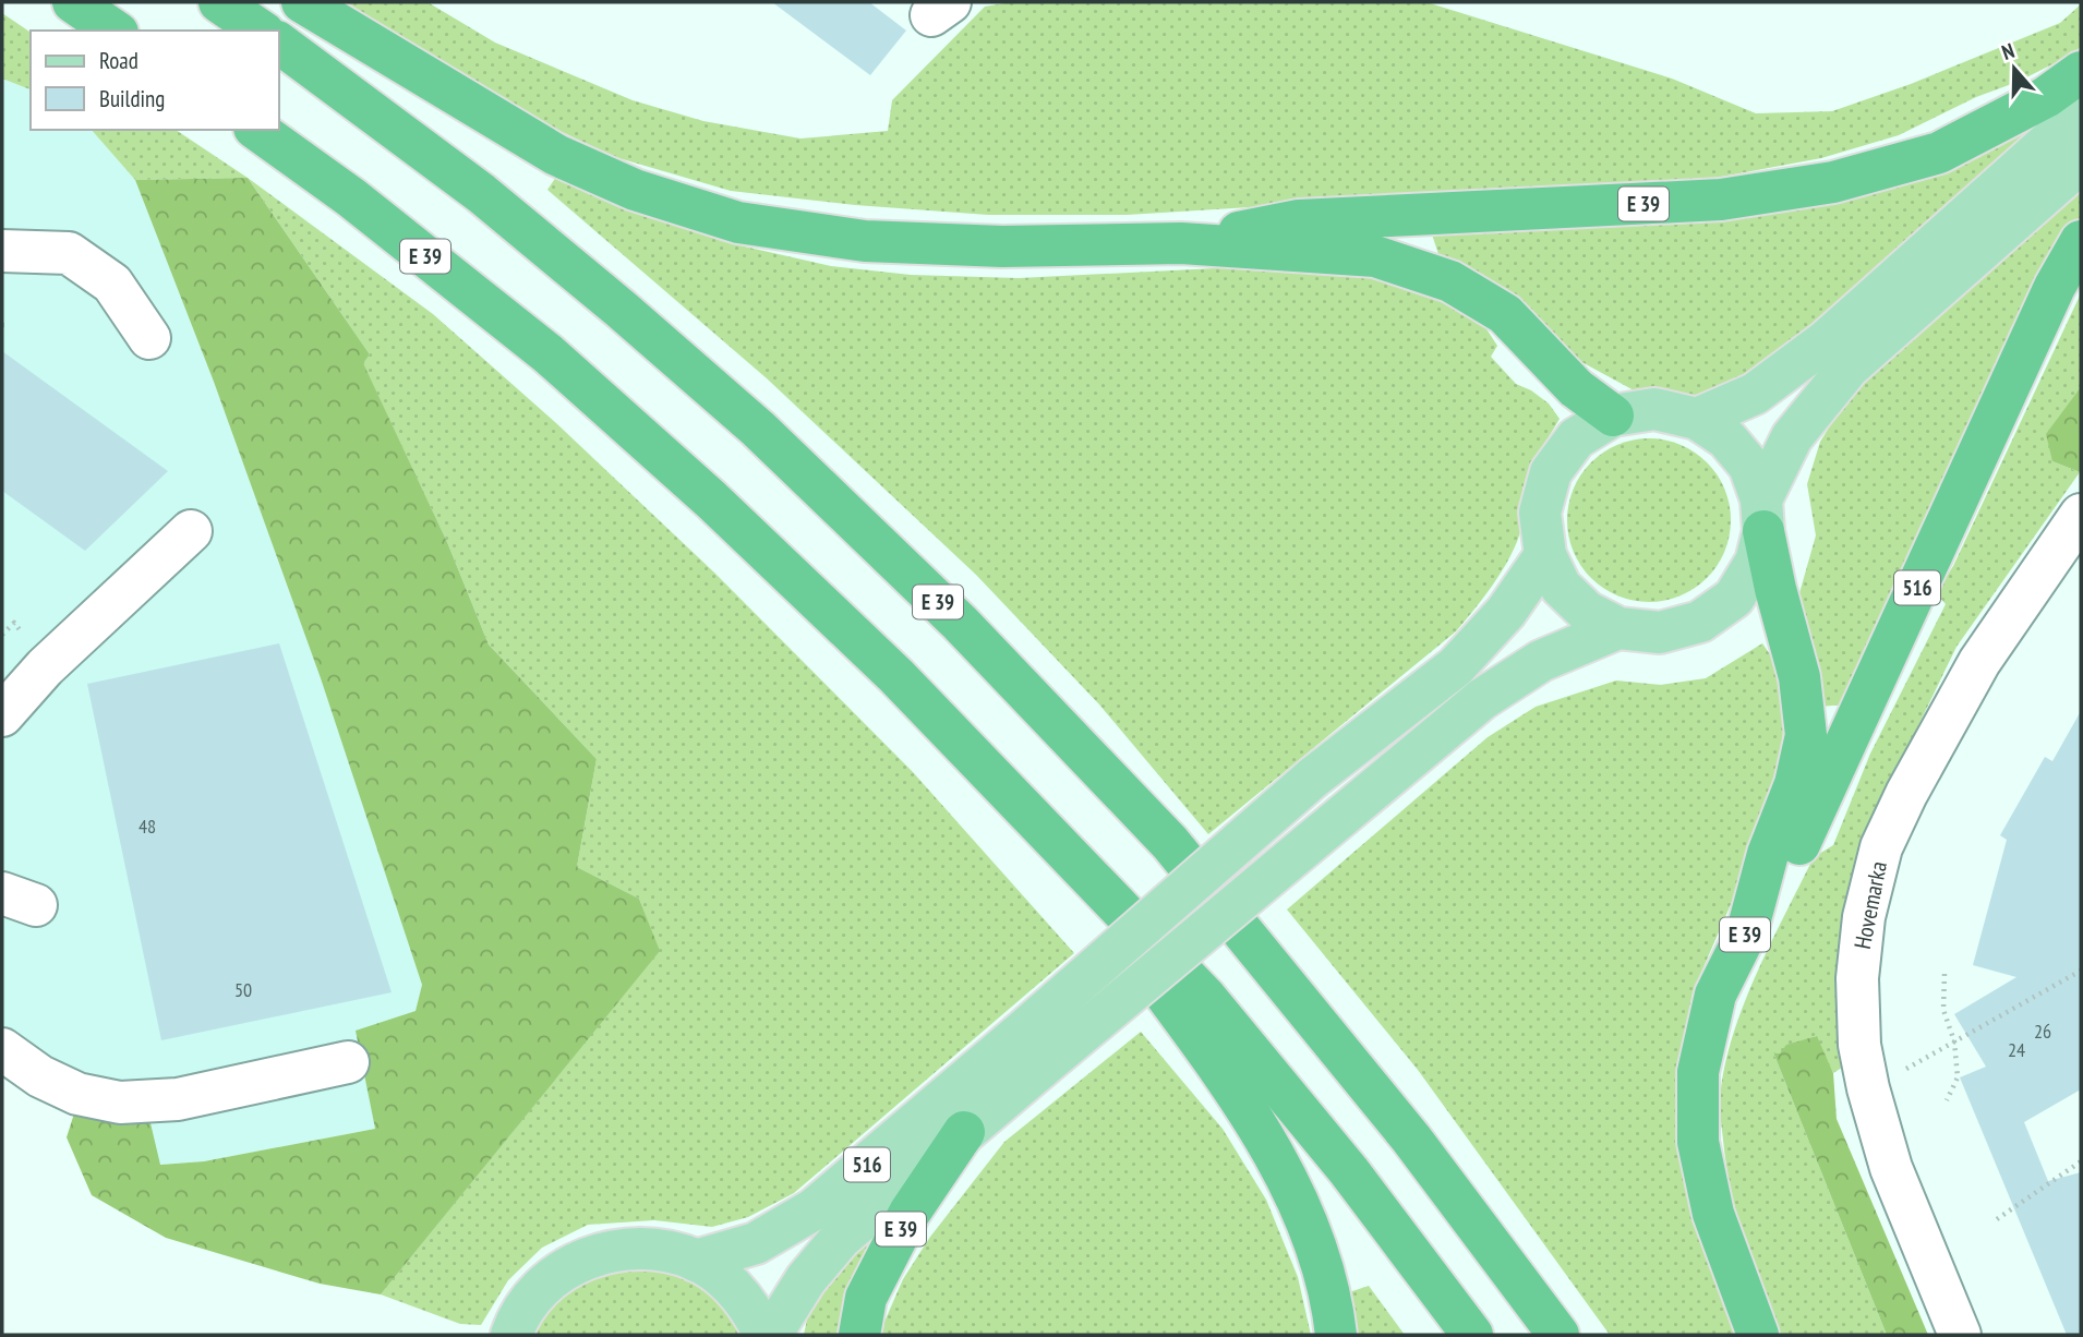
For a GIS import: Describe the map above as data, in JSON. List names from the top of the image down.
{
  "streets": {
    "highway": ["E 39", "516"],
    "street": ["Hovemarka"]
  },
  "crossings": [
    ["E 39", "516"]
  ],
  "house_numbers": [
    "48",
    "50",
    "26",
    "24"
  ],
  "legend": ["Road", "Building"],
  "north": "top"
}
